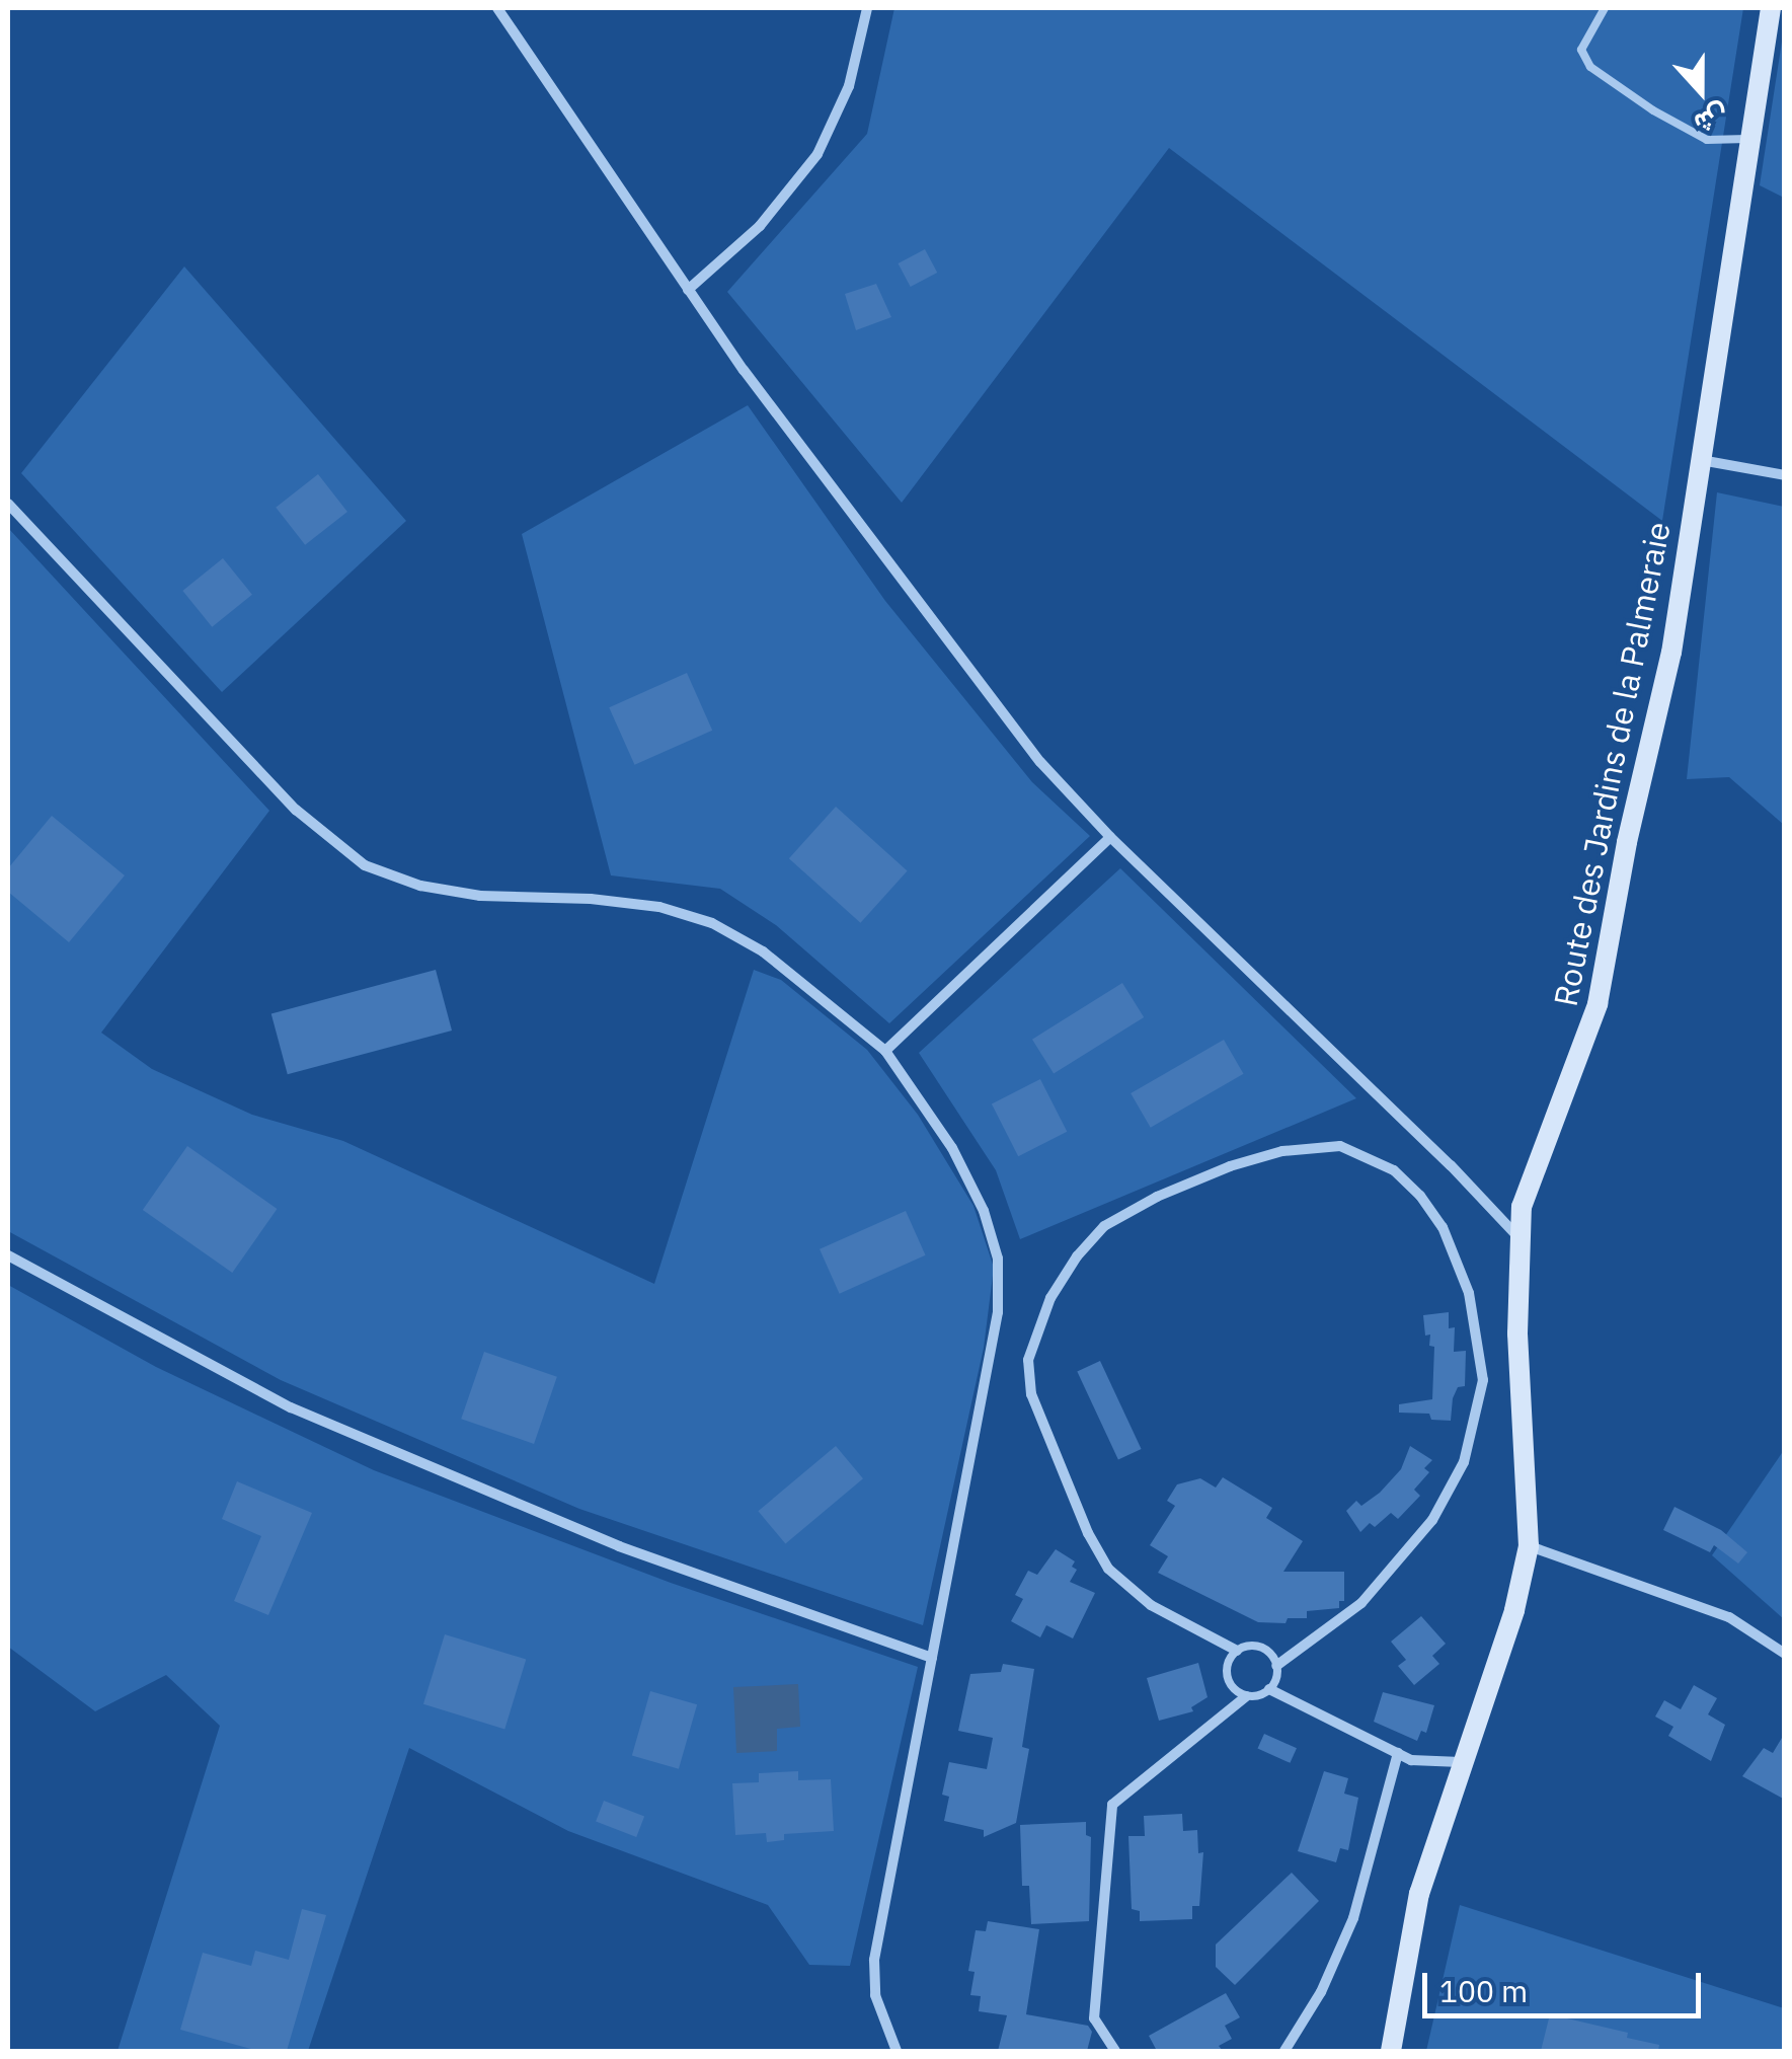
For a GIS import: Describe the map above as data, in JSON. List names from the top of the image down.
{
  "streets": {
    "street": ["Route des Jardins de la Palmeraie"]
  },
  "scale_bar": "100 m",
  "north": "bottom"
}
